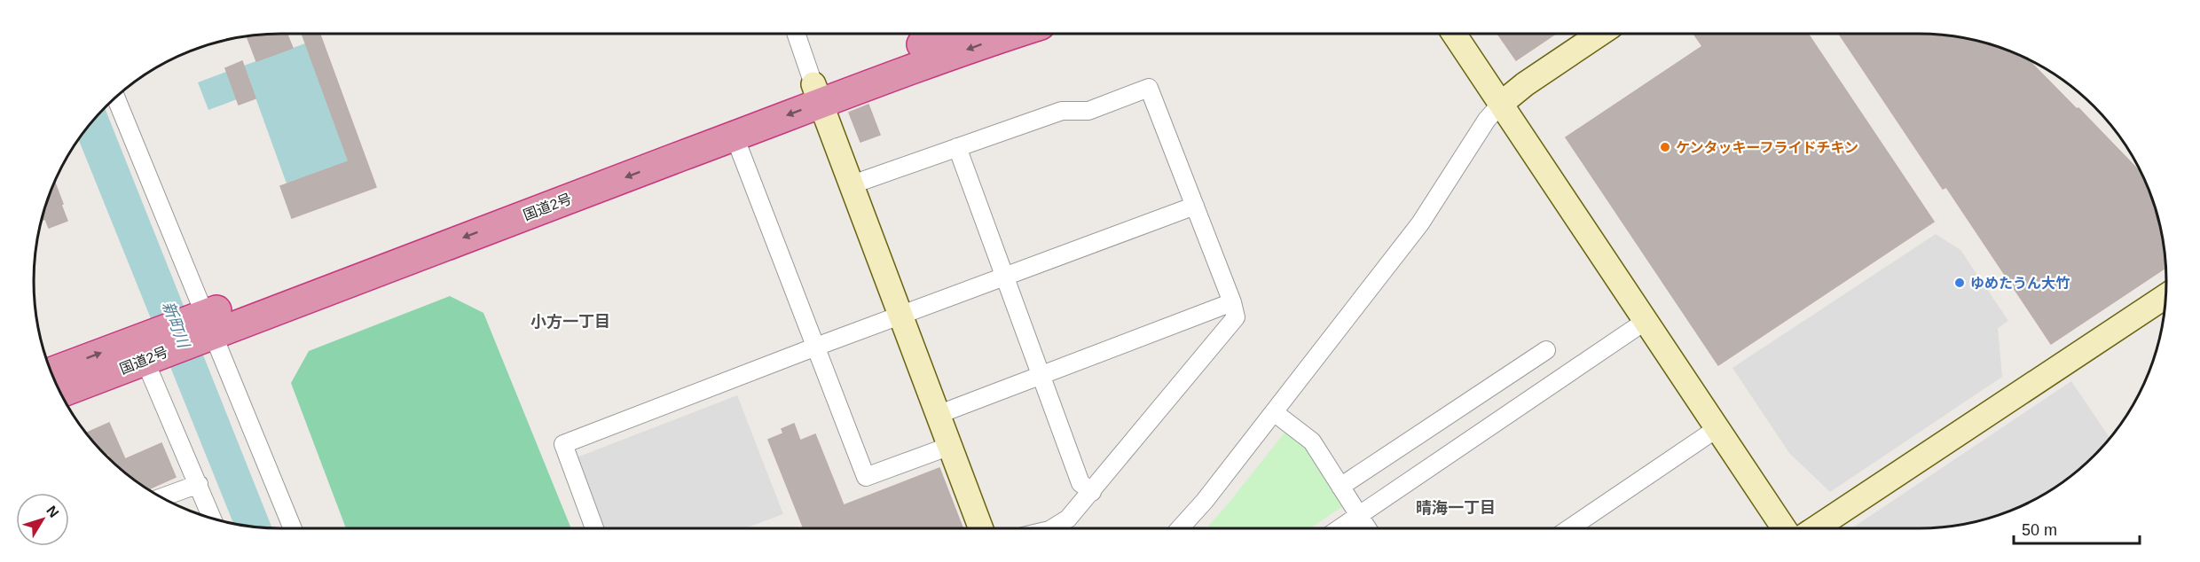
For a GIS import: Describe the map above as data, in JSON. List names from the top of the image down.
{
  "streets": {
    "highway": ["国道2号"]
  },
  "districts": ["小方一丁目", "晴海一丁目"],
  "water": ["新町川"],
  "places": ["ケンタッキーフライドチキン", "ゆめたうん大竹"],
  "scale_bar": "50 m",
  "north": "top right"
}
